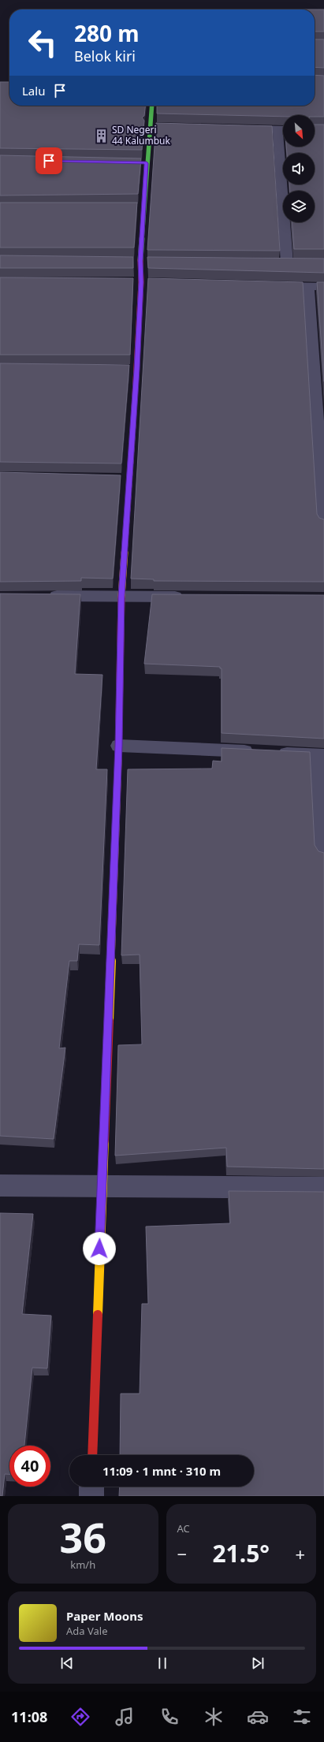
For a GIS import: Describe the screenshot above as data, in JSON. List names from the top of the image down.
{
  "places": {
    "building": ["SD Negeri 44 Kalumbuk"]
  },
  "north": "bottom right",
  "page": {
    "turn": ["280 m", "Belok kiri"],
    "then": "Lalu",
    "limit": "40",
    "trip": "11:09 · 1 mnt · 310 m",
    "tile": [
      ["36", "km/h"],
      "AC"
    ],
    "heat": ["−", "21.5°", "+"],
    "song": ["Paper Moons", "Ada Vale"],
    "tabs": "11:08"
  }
}
